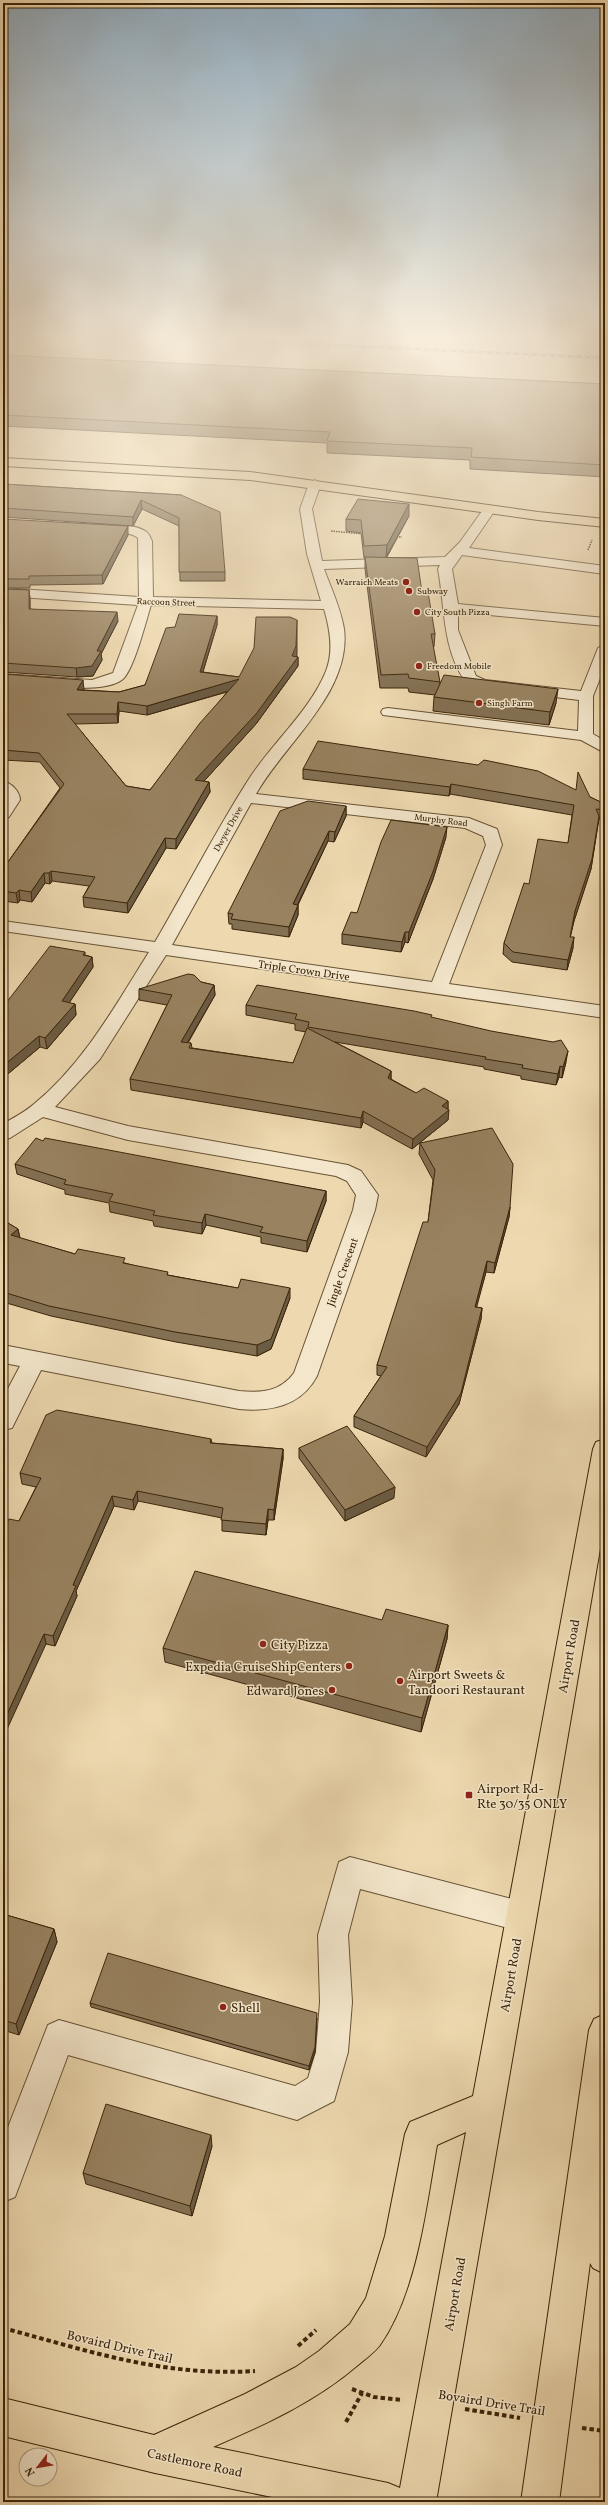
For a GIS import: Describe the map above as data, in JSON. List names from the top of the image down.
{
  "streets": {
    "main road": ["Airport Road", "Castlemore Road"],
    "street": [
      "Raccoon Street",
      "Murphy Road",
      "Dwyer Drive",
      "Triple Crown Drive",
      "Jingle Crescent"
    ],
    "path": ["Bovaird Drive Trail"]
  },
  "crossings": [
    ["Raccoon Street", "Dwyer Drive"],
    ["Murphy Road", "Dwyer Drive"],
    ["Murphy Road", "Triple Crown Drive"],
    ["Dwyer Drive", "Triple Crown Drive"],
    ["Dwyer Drive", "Jingle Crescent"],
    ["Airport Road", "Bovaird Drive Trail"]
  ],
  "places": {
    "other": [
      "Warraich Meats",
      "Subway",
      "City South Pizza",
      "Freedom Mobile",
      "Singh Farm",
      "City Pizza",
      "Expedia CruiseShipCenters",
      "Airport Sweets & Tandoori Restaurant",
      "Edward Jones",
      "Shell"
    ],
    "transit": ["Airport Rd- Rte 30/35 ONLY"]
  },
  "north": "bottom left"
}
